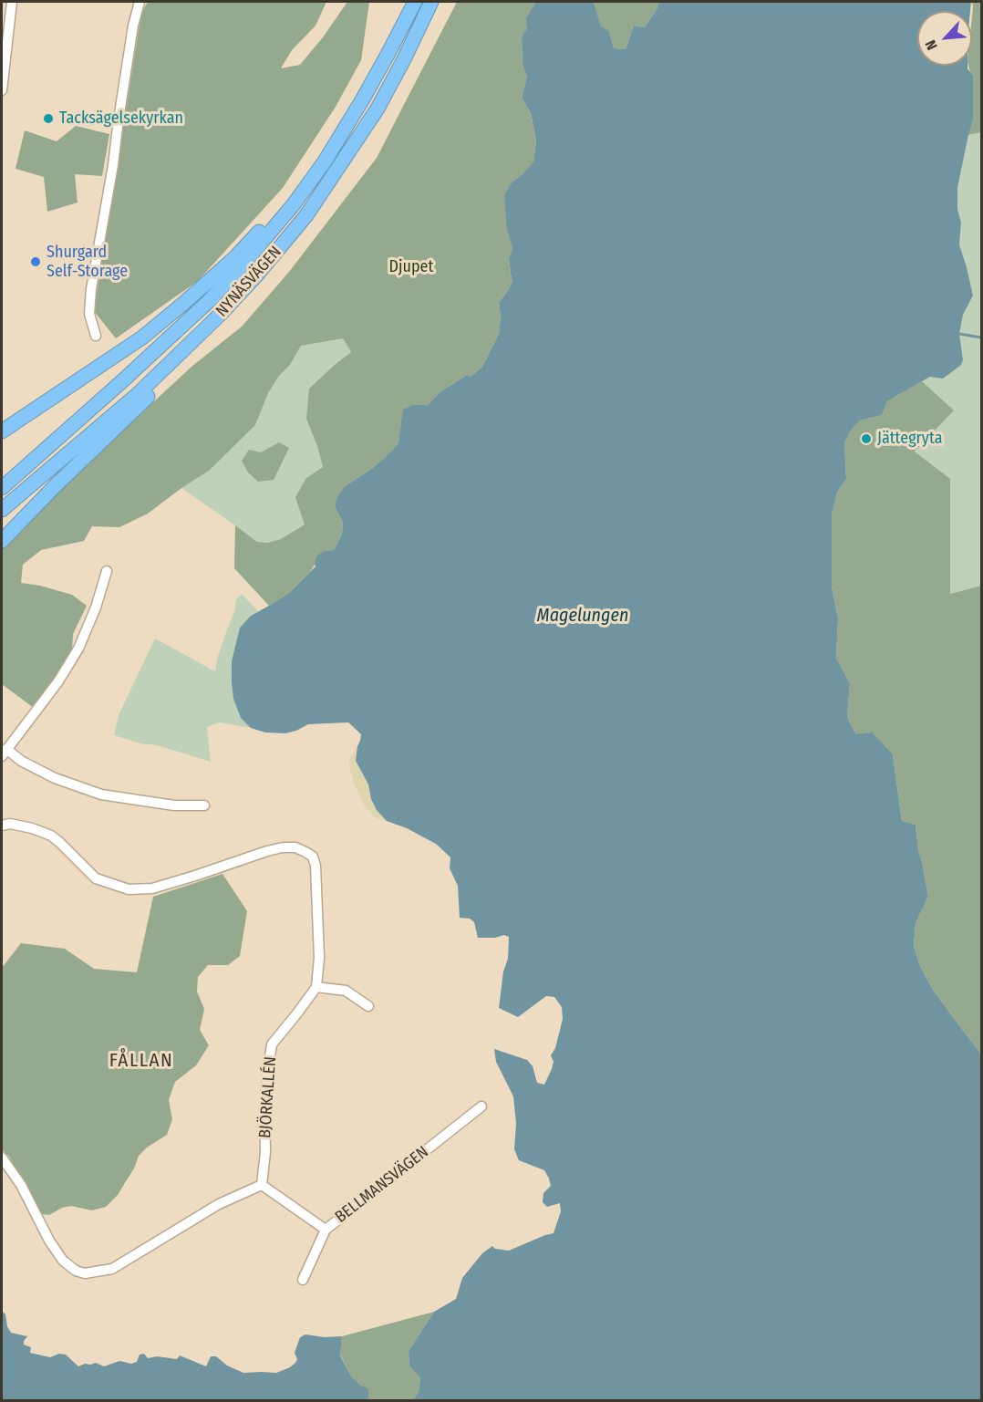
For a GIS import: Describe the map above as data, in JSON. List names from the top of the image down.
{
  "streets": {
    "highway": ["NYNÄSVÄGEN"],
    "street": ["BJÖRKALLÉN", "BELLMANSVÄGEN"]
  },
  "districts": ["FÅLLAN"],
  "water": ["Magelungen"],
  "parks": ["Djupet"],
  "places": ["Tacksägelsekyrkan", "Shurgard Self-Storage", "Jättegryta"],
  "north": "bottom left"
}
